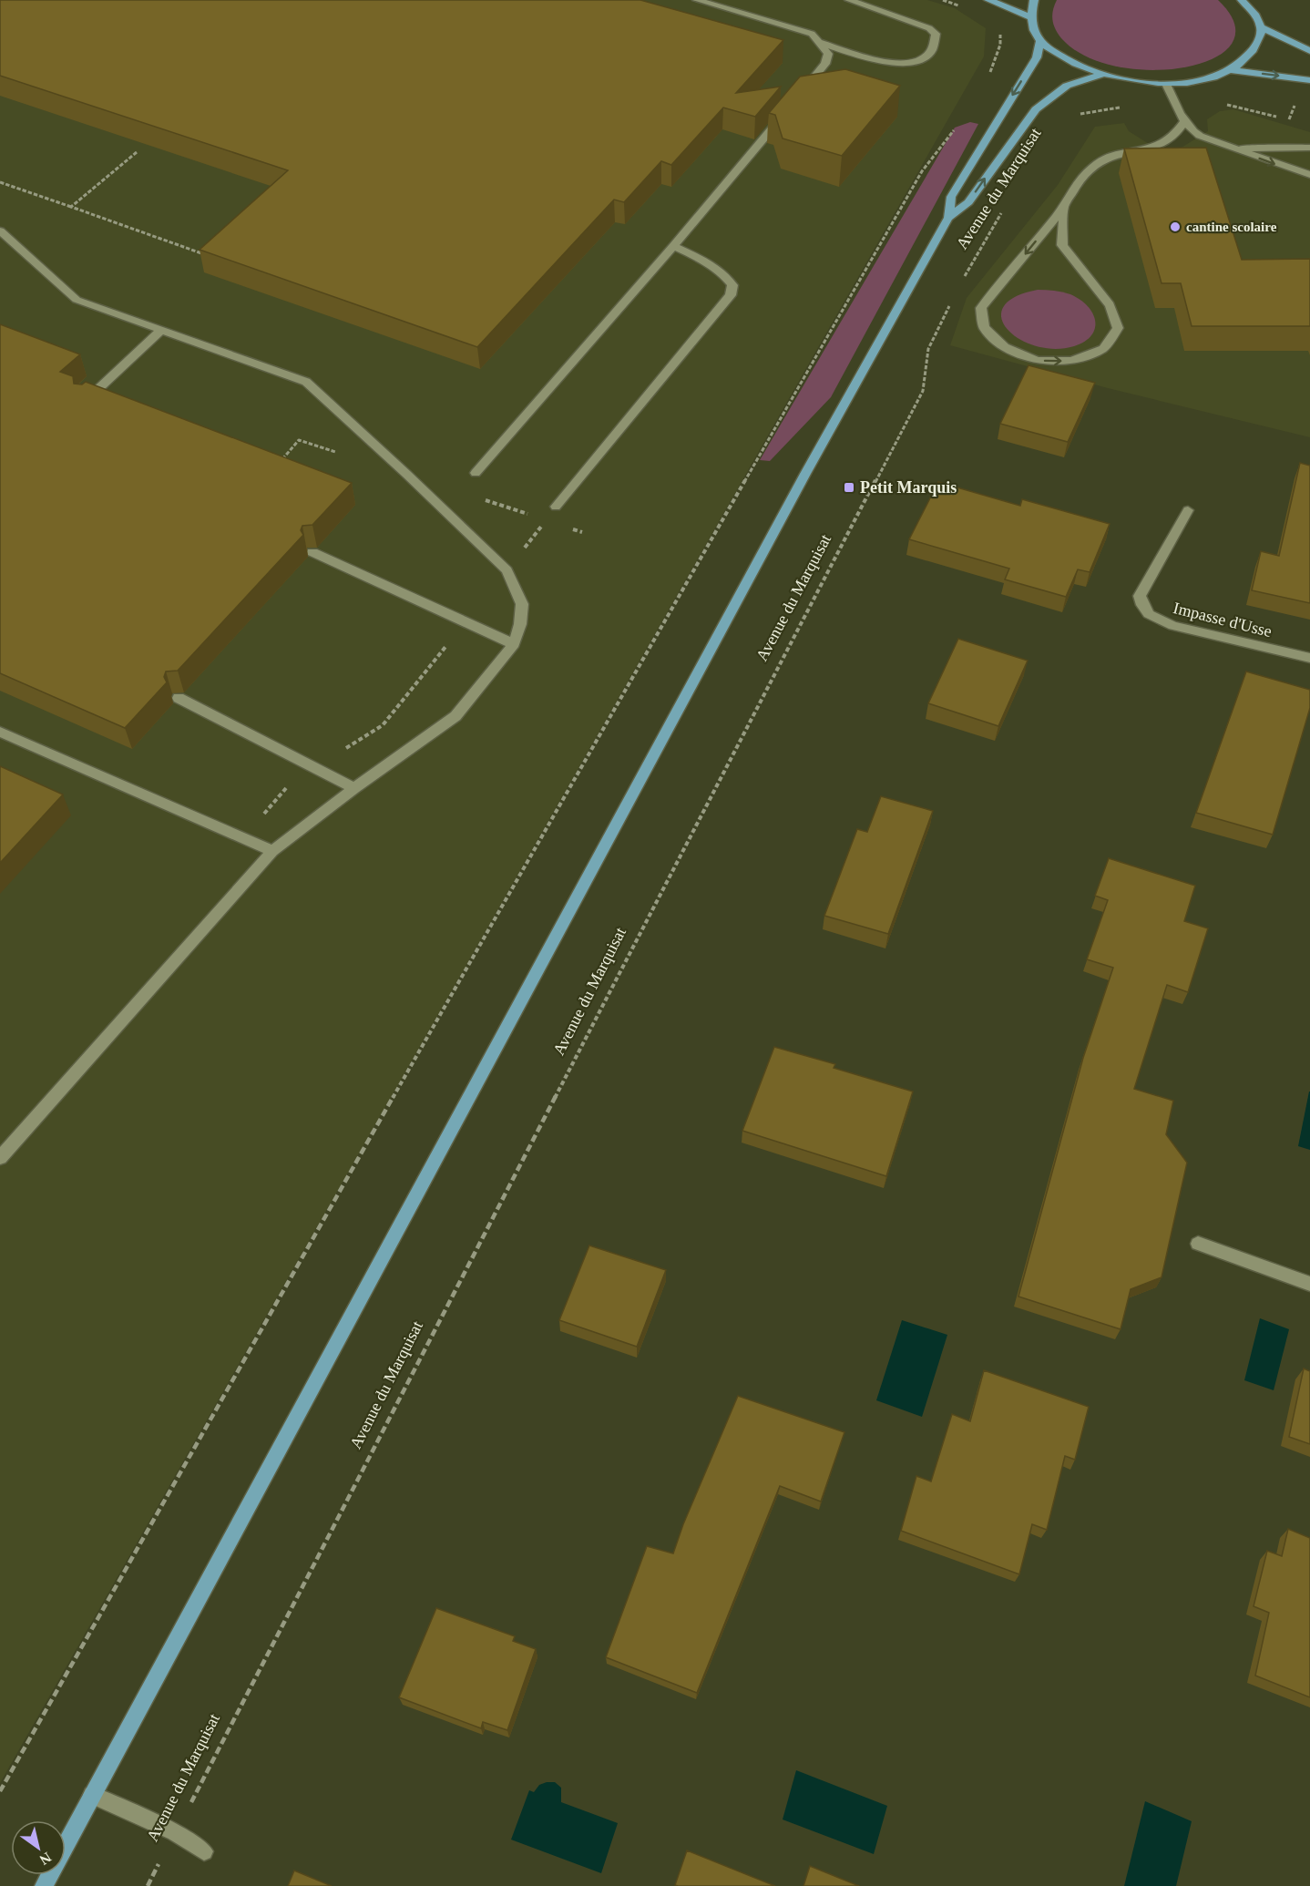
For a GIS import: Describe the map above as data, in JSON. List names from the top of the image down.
{
  "streets": {
    "main road": ["Avenue du Marquisat"],
    "street": ["Impasse d'Usse"]
  },
  "places": {
    "other": ["cantine scolaire"],
    "transit": ["Petit Marquis"]
  },
  "north": "bottom right"
}
